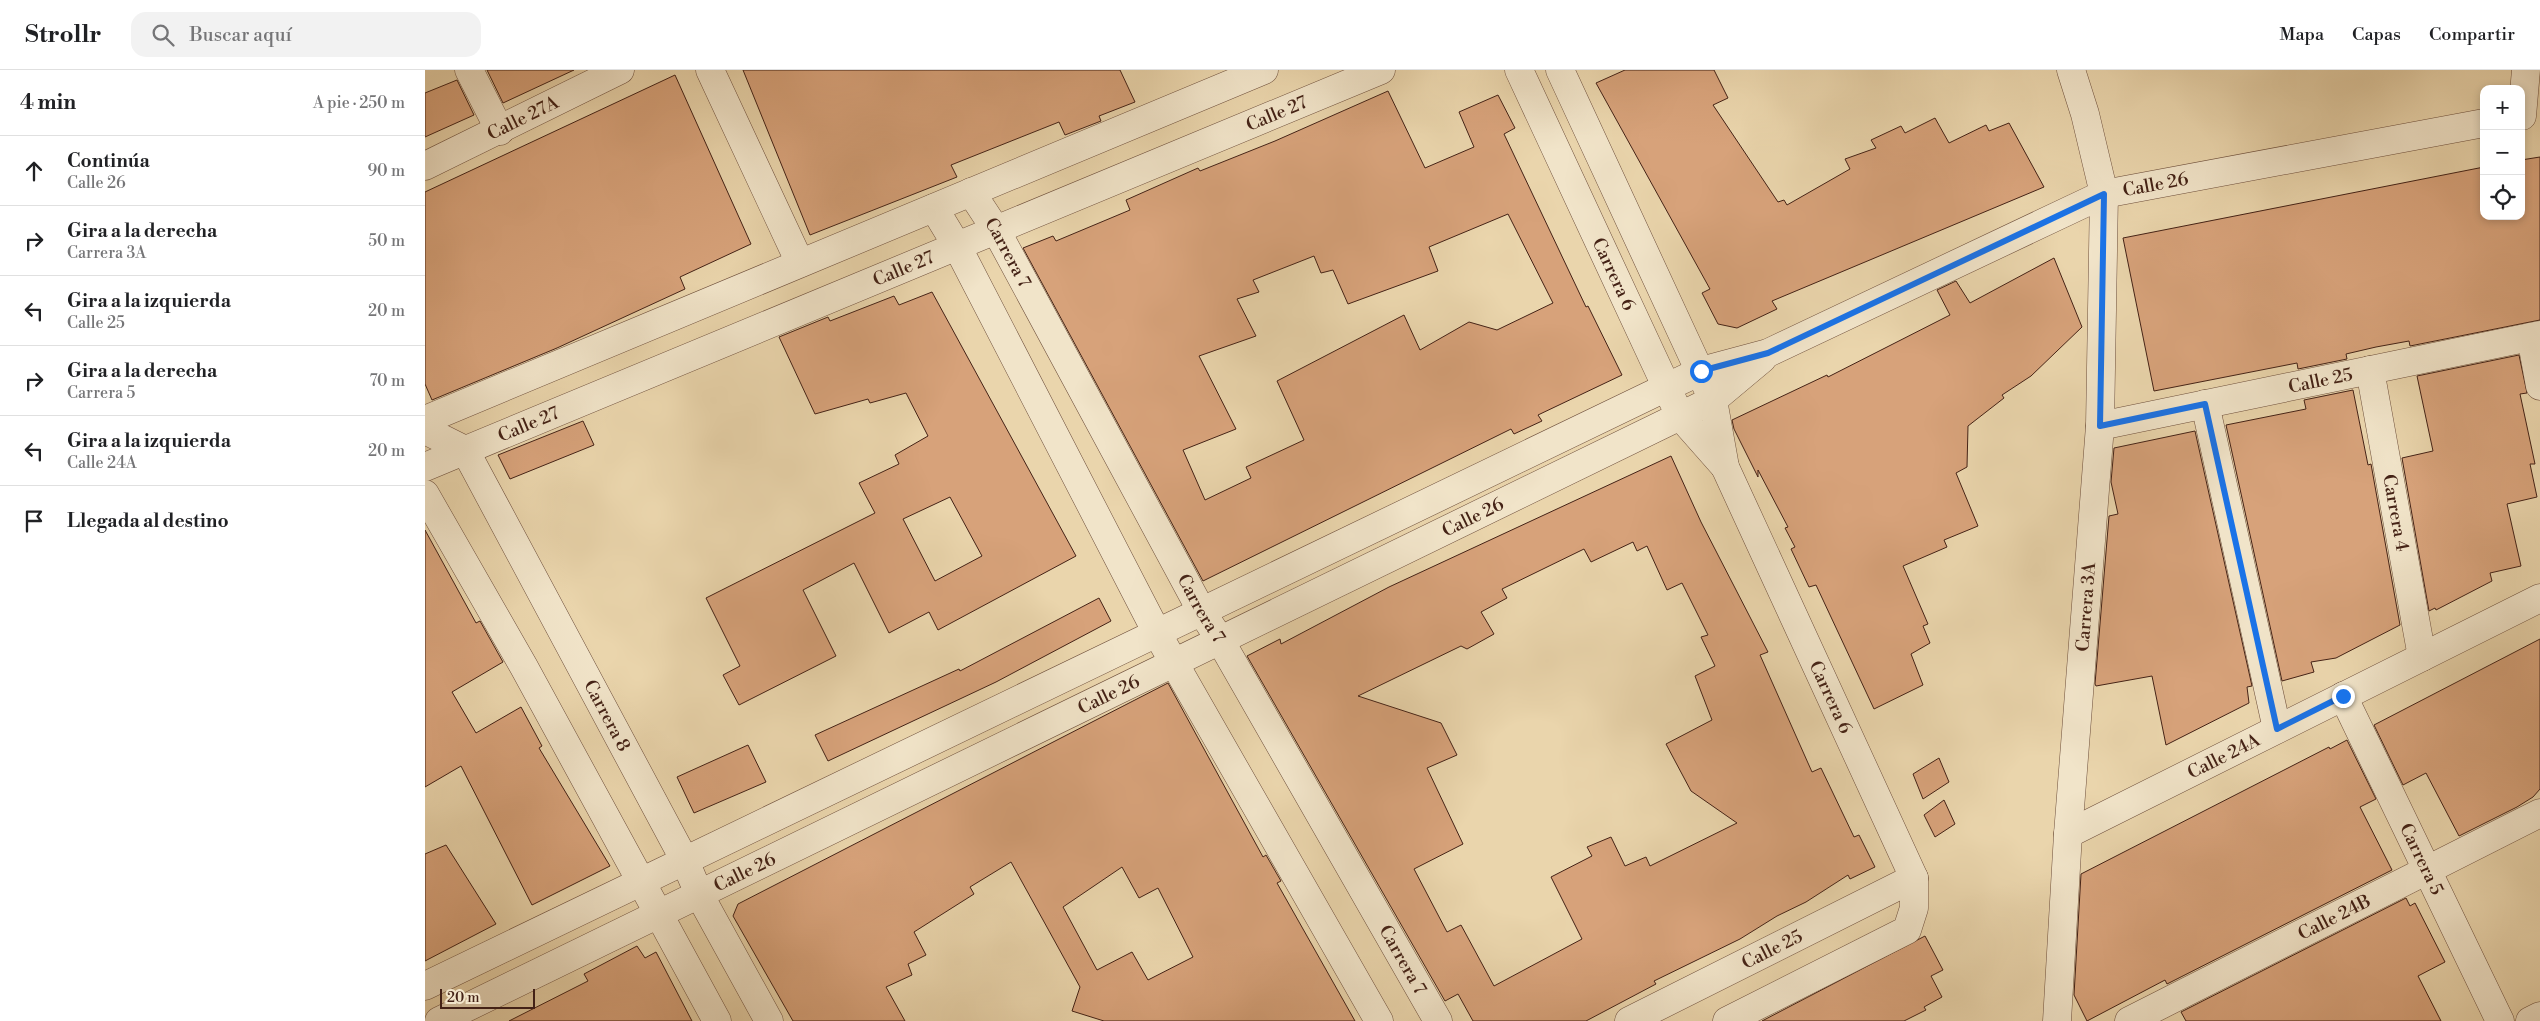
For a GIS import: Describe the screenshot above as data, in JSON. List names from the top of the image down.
{
  "streets": {
    "street": [
      "Calle 27",
      "Calle 27A",
      "Calle 26",
      "Carrera 7",
      "Carrera 6",
      "Calle 25",
      "Carrera 4",
      "Carrera 3A",
      "Carrera 8",
      "Calle 24A",
      "Carrera 5",
      "Calle 24B"
    ]
  },
  "crossings": [
    ["Calle 27", "Carrera 7"],
    ["Calle 27", "Carrera 8"],
    ["Calle 26", "Carrera 7"],
    ["Calle 26", "Carrera 6"],
    ["Calle 26", "Carrera 3A"],
    ["Calle 26", "Carrera 8"],
    ["Carrera 6", "Calle 25"],
    ["Calle 25", "Carrera 4"],
    ["Calle 25", "Carrera 3A"],
    ["Carrera 4", "Calle 24A"],
    ["Carrera 3A", "Calle 24A"],
    ["Calle 24A", "Carrera 5"],
    ["Carrera 5", "Calle 24B"]
  ],
  "scale_bar": "20 m",
  "page": {
    "header": "Strollr",
    "search": "Buscar aquí",
    "nav": ["Mapa", "Capas", "Compartir"],
    "heading": ["4 min", "A pie · 250 m"],
    "map_buttons": ["+", "−"],
    "list": [
      ["Continúa", "Calle 26", "90 m"],
      ["Gira a la derecha", "Carrera 3A", "50 m"],
      ["Gira a la izquierda", "Calle 25", "20 m"],
      ["Gira a la derecha", "Carrera 5", "70 m"],
      ["Gira a la izquierda", "Calle 24A", "20 m"],
      "Llegada al destino"
    ],
    "scale": "20 m"
  }
}
